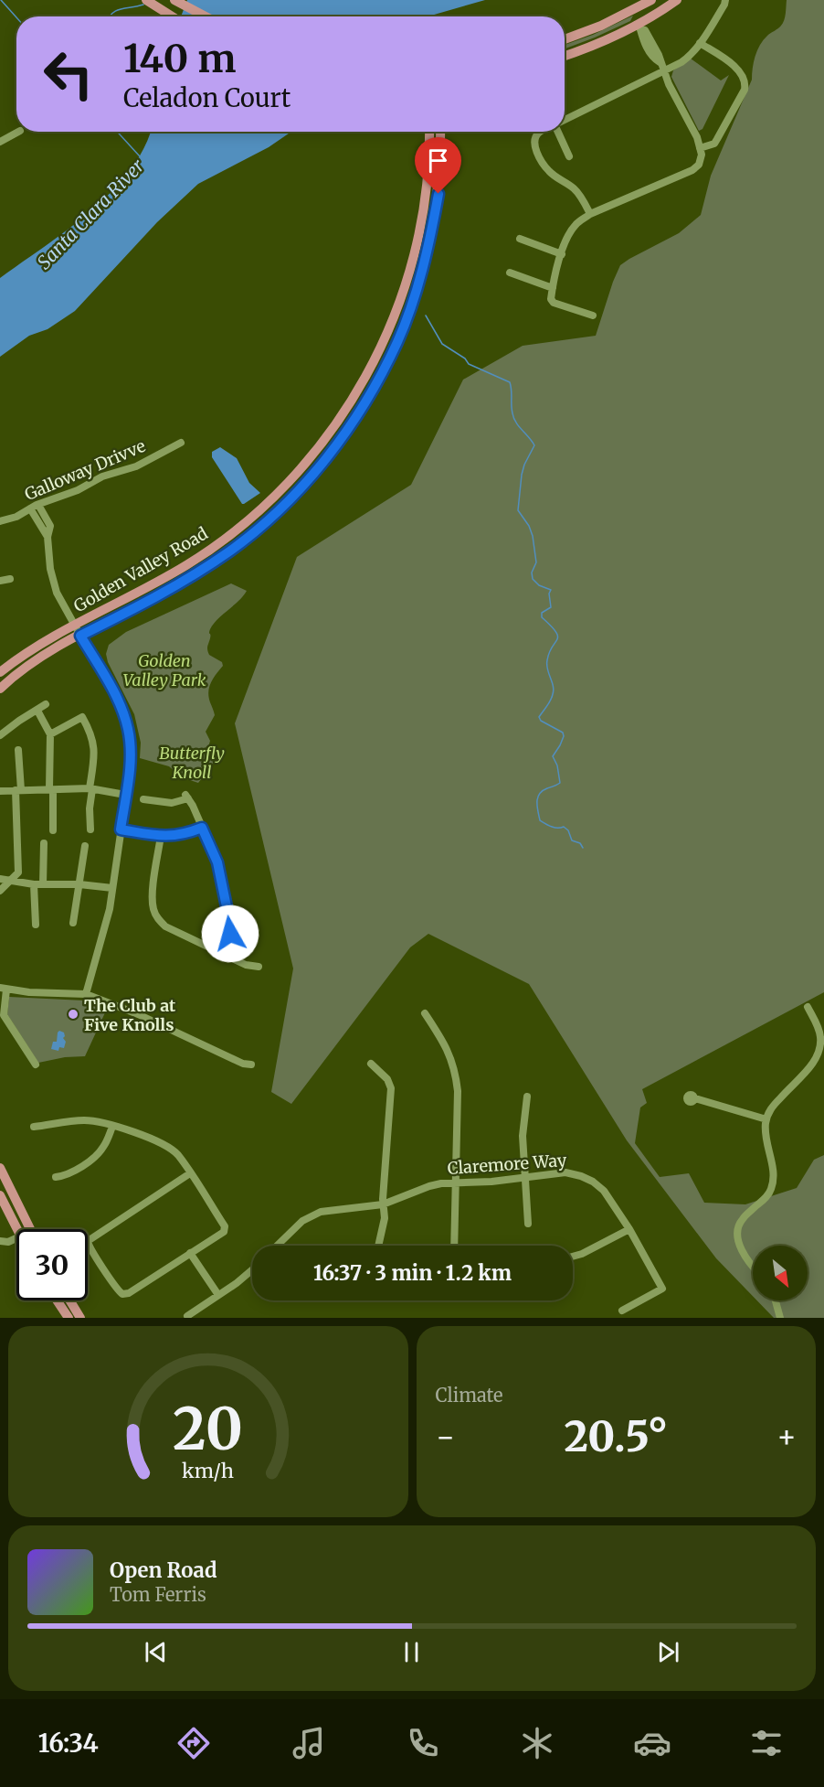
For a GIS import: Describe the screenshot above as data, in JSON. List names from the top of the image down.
{
  "streets": {
    "main road": ["Golden Valley Road"],
    "street": ["Galloway Drivve", "Claremore Way"]
  },
  "water": ["Santa Clara River"],
  "parks": ["Golden Valley Park", "Butterfly Knoll"],
  "places": ["The Club at Five Knolls"],
  "north": "bottom right",
  "page": {
    "turn": ["140 m", "Celadon Court"],
    "limit": "30",
    "trip": "16:37 · 3 min · 1.2 km",
    "tile": "Climate",
    "heat": ["−", "20.5°", "+"],
    "song": ["Open Road", "Tom Ferris"],
    "tabs": "16:34",
    "gauge": ["20", "km/h"]
  }
}
